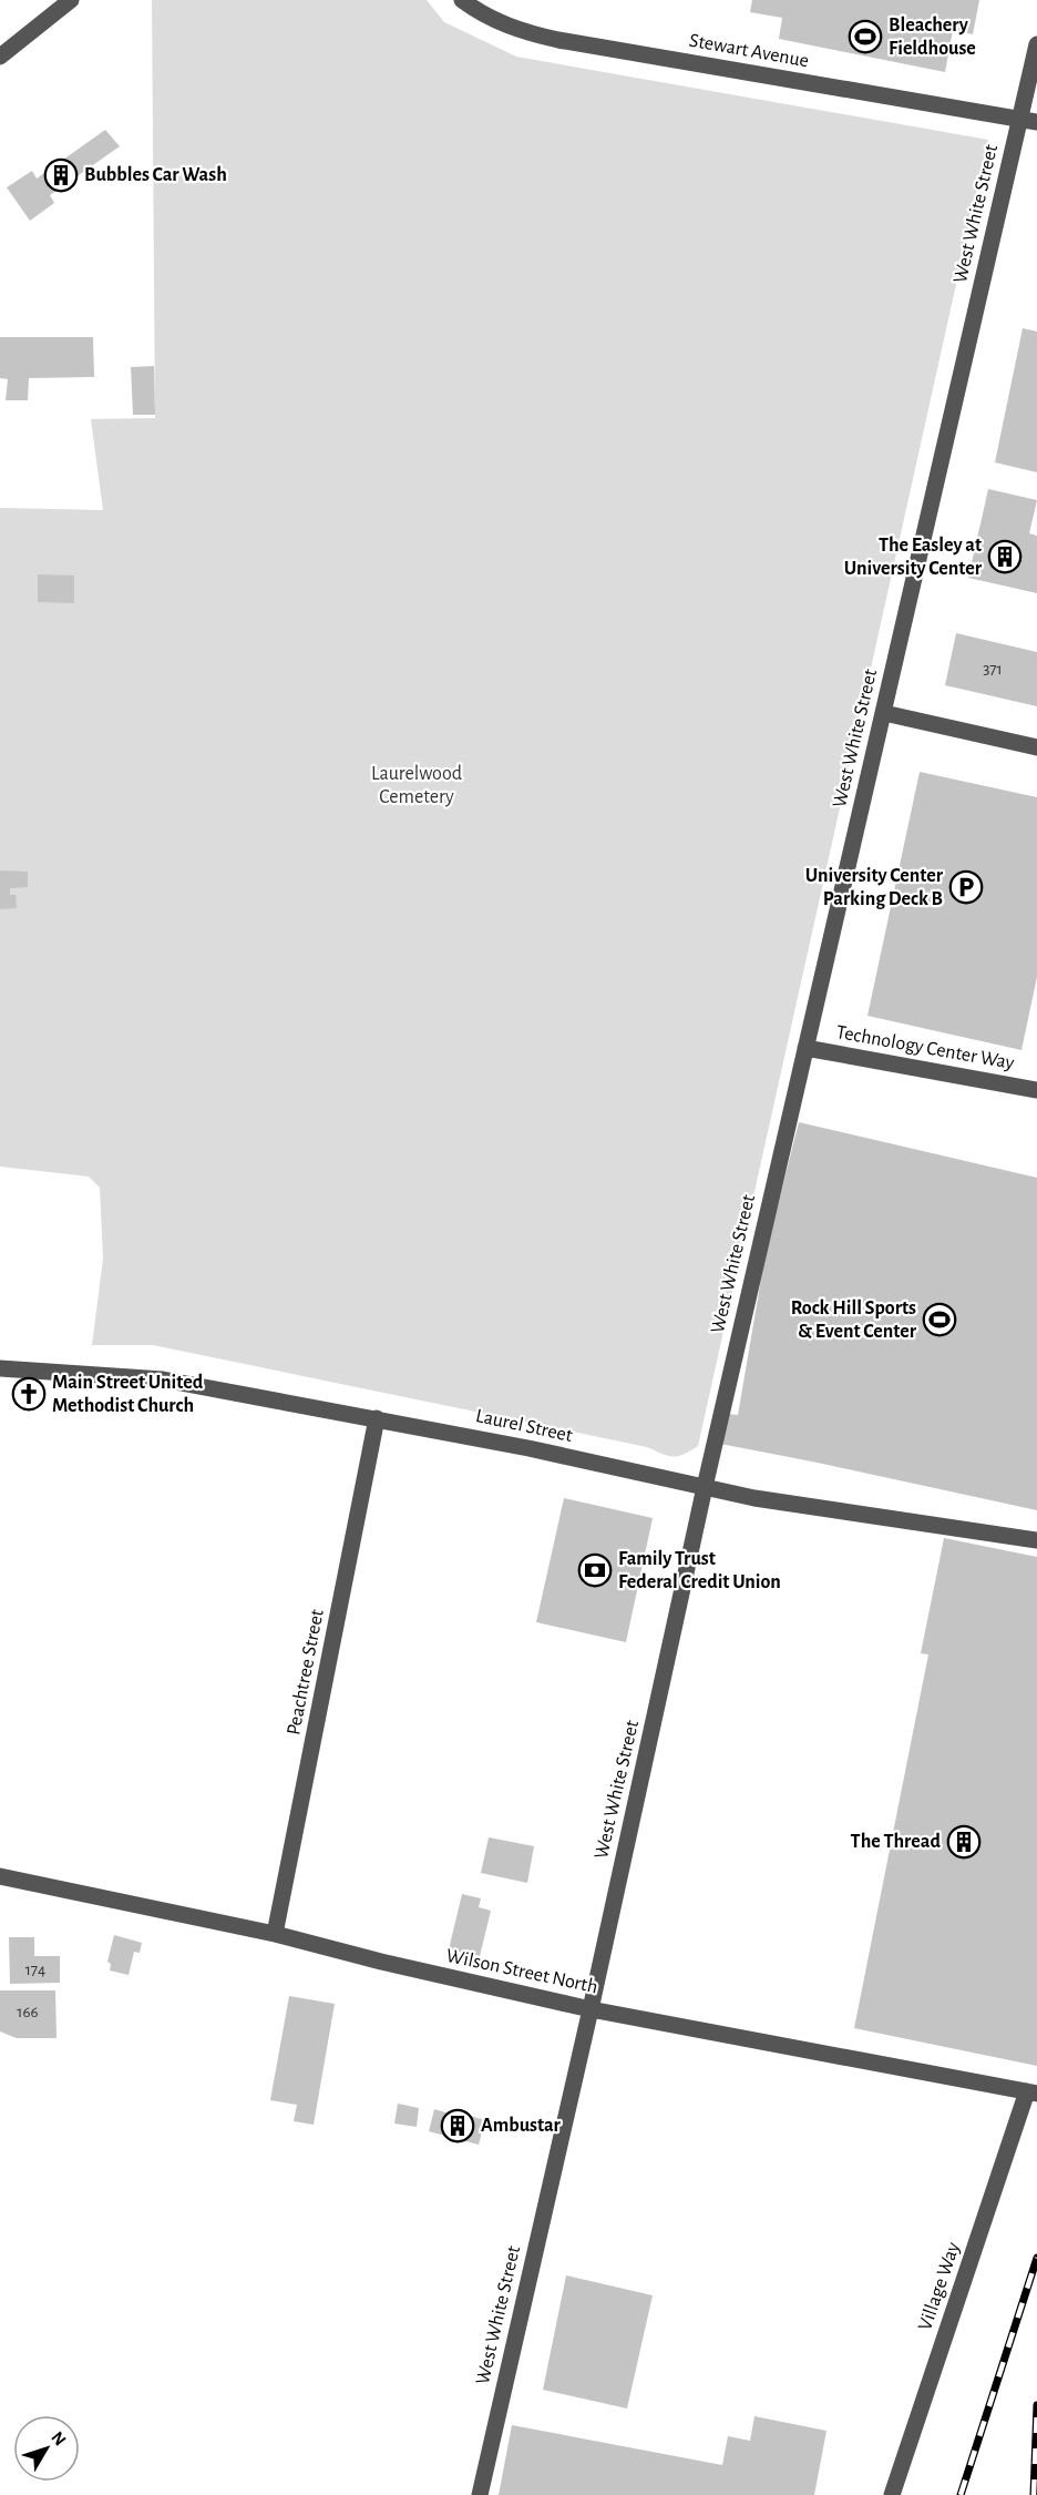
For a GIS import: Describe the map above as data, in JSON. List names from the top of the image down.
{
  "streets": {
    "street": [
      "Stewart Avenue",
      "West White Street",
      "Technology Center Way",
      "Laurel Street",
      "Peachtree Street",
      "Wilson Street North",
      "Village Way"
    ]
  },
  "crossings": [
    ["Stewart Avenue", "West White Street"],
    ["West White Street", "Technology Center Way"],
    ["West White Street", "Laurel Street"],
    ["West White Street", "Wilson Street North"],
    ["Laurel Street", "Peachtree Street"],
    ["Peachtree Street", "Wilson Street North"],
    ["Wilson Street North", "Village Way"]
  ],
  "parks": ["Laurelwood Cemetery"],
  "places": {
    "sports": ["Bleachery Fieldhouse", "Rock Hill Sports & Event Center"],
    "building": [
      "Bubbles Car Wash",
      "The Easley at University Center",
      "The Thread",
      "Ambustar"
    ],
    "parking": ["University Center Parking Deck B"],
    "church": ["Main Street United Methodist Church"],
    "bank": ["Family Trust Federal Credit Union"]
  },
  "house_numbers": ["371", "174", "166"],
  "north": "top right"
}
